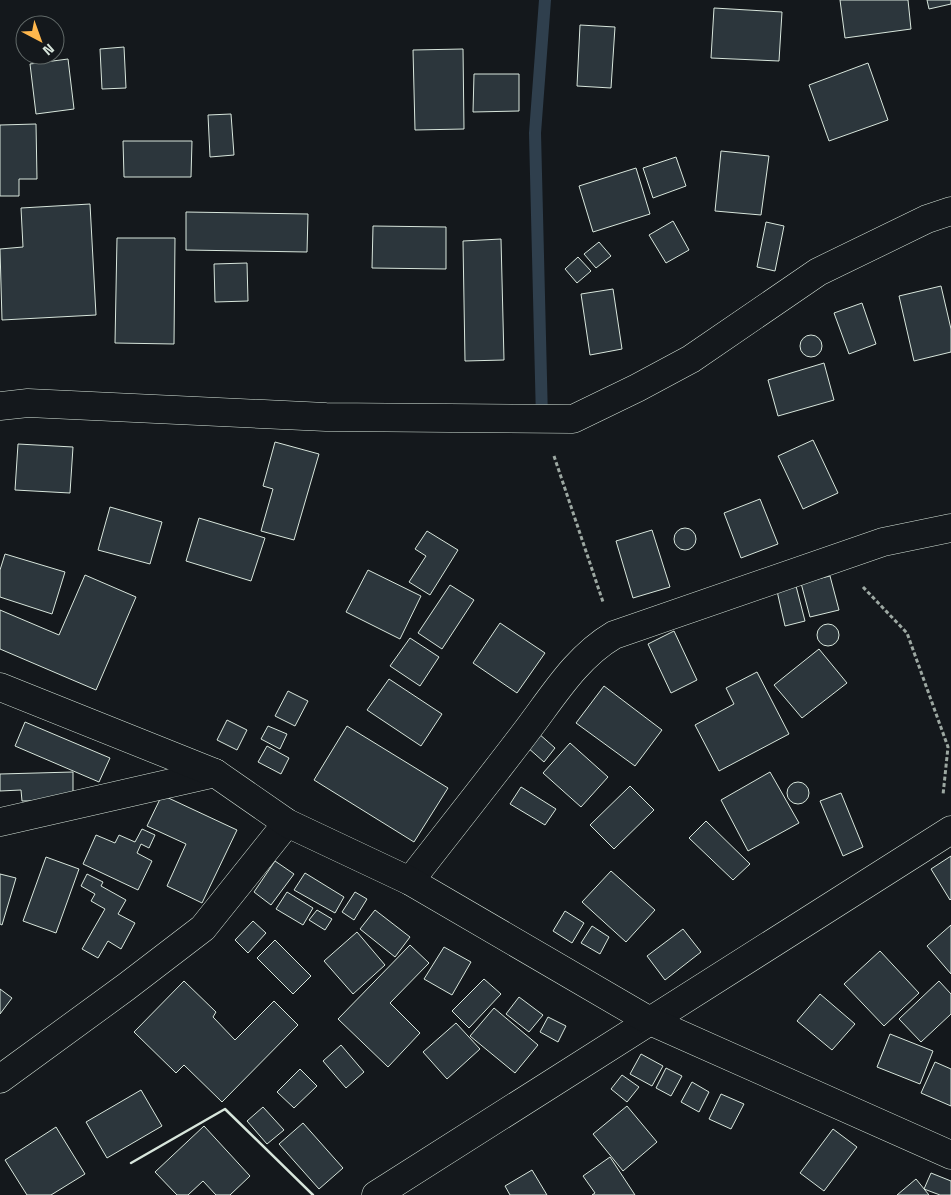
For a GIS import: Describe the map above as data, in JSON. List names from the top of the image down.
{
  "north": "bottom right"
}
